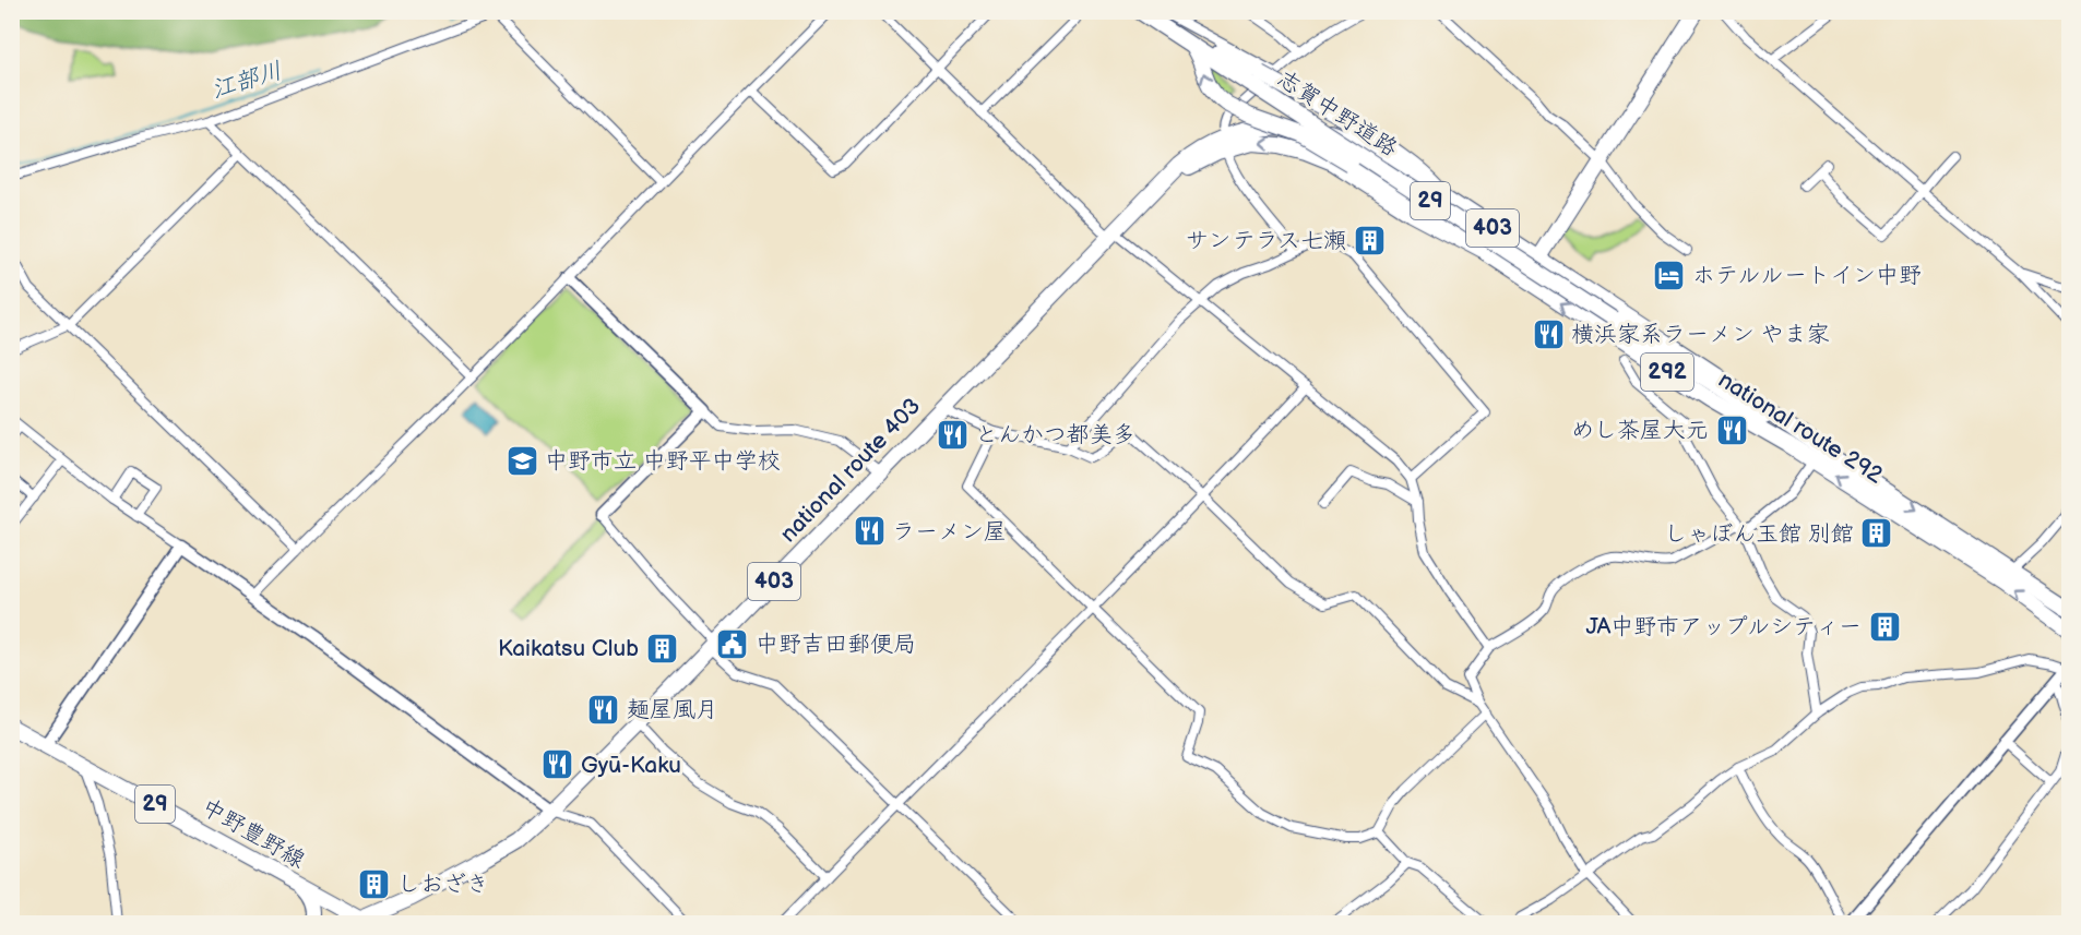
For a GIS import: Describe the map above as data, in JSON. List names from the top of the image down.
{
  "streets": {
    "main road": [
      "志賀中野道路",
      "29",
      "403",
      "292",
      "national route 292",
      "national route 403",
      "中野豊野線"
    ]
  },
  "crossings": [
    ["志賀中野道路", "29"],
    ["志賀中野道路", "national route 292"],
    ["29", "national route 403"],
    ["national route 292", "national route 403"],
    ["national route 403", "中野豊野線"]
  ],
  "water": ["江部川"],
  "places": {
    "building": [
      "サンテラス七瀬",
      "しゃぼん玉館 別館",
      "JA中野市アップルシティー",
      "Kaikatsu Club",
      "しおざき"
    ],
    "hotel": ["ホテルルートイン中野"],
    "restaurant": [
      "横浜家系ラーメン やま家",
      "めし茶屋大元",
      "とんかつ都美多",
      "ラーメン屋",
      "麺屋風月",
      "Gyū-Kaku"
    ],
    "school or university": ["中野市立 中野平中学校"],
    "public building": ["中野吉田郵便局"]
  }
}
